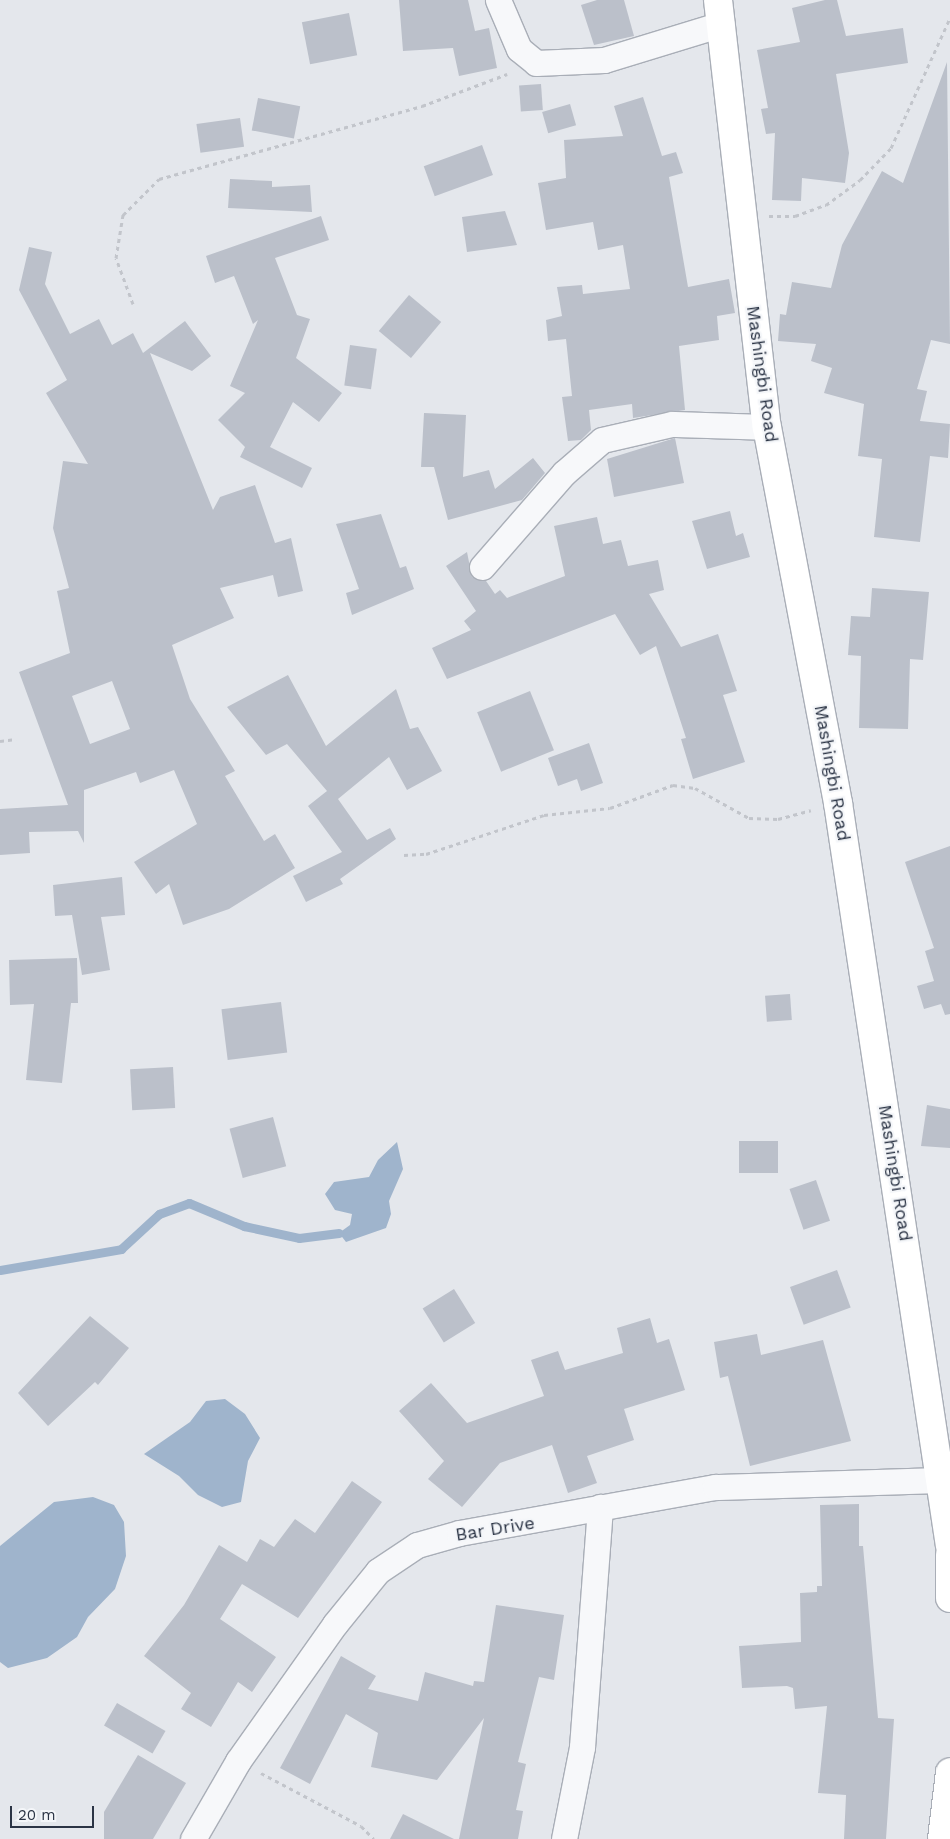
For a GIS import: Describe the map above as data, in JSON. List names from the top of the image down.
{
  "streets": {
    "main road": ["Mashingbi Road"],
    "street": ["Bar Drive"]
  },
  "crossings": [
    ["Mashingbi Road", "Bar Drive"]
  ],
  "scale_bar": "20 m"
}
